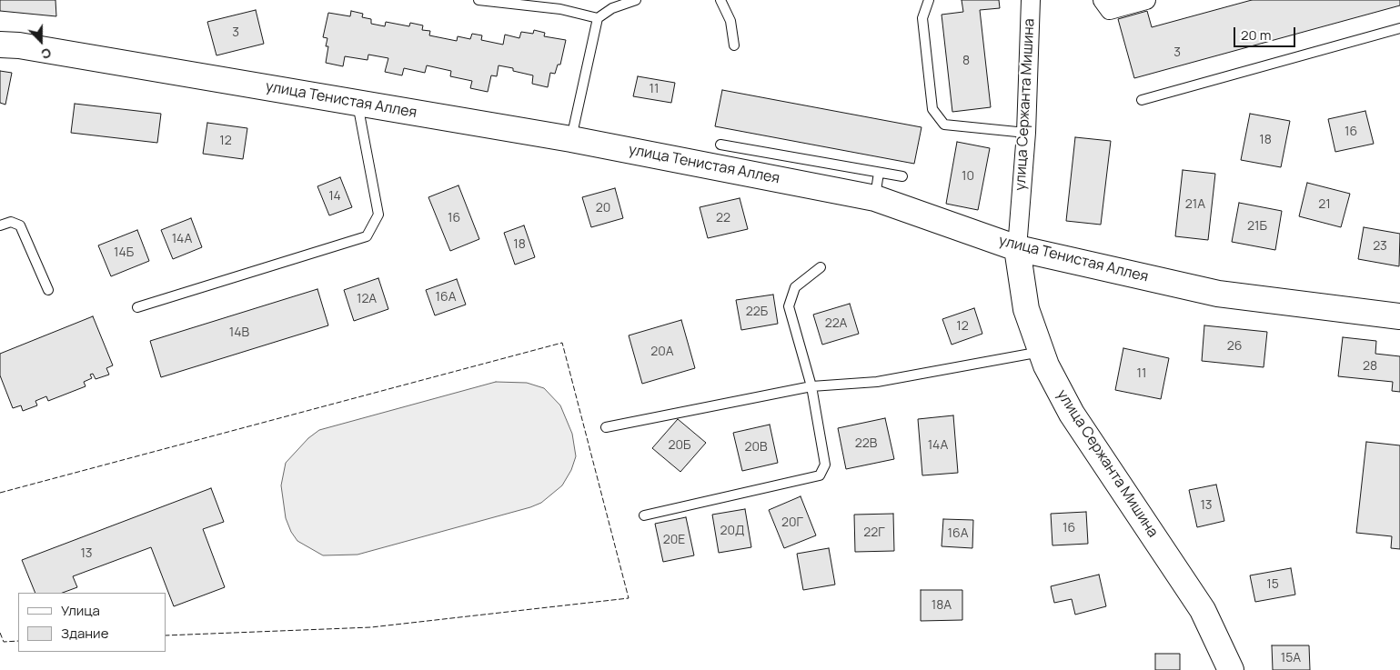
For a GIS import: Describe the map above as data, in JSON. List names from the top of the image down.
{
  "streets": {
    "street": ["улица Тенистая Аллея", "улица Сержанта Мишина"]
  },
  "crossings": [
    ["улица Тенистая Аллея", "улица Сержанта Мишина"]
  ],
  "house_numbers": [
    "3",
    "3",
    "8",
    "11",
    "16",
    "18",
    "12",
    "10",
    "14",
    "21А",
    "21",
    "20",
    "16",
    "22",
    "21Б",
    "14А",
    "18",
    "23",
    "14Б",
    "16А",
    "12А",
    "22Б",
    "22А",
    "12",
    "14В",
    "26",
    "20А",
    "28",
    "11",
    "22В",
    "20Б",
    "14А",
    "20В",
    "13",
    "20Г",
    "16",
    "20Д",
    "22Г",
    "16А",
    "20Е",
    "13",
    "15",
    "18А",
    "15А"
  ],
  "legend": ["Улица", "Здание"],
  "scale_bar": "20 m",
  "north": "bottom"
}
